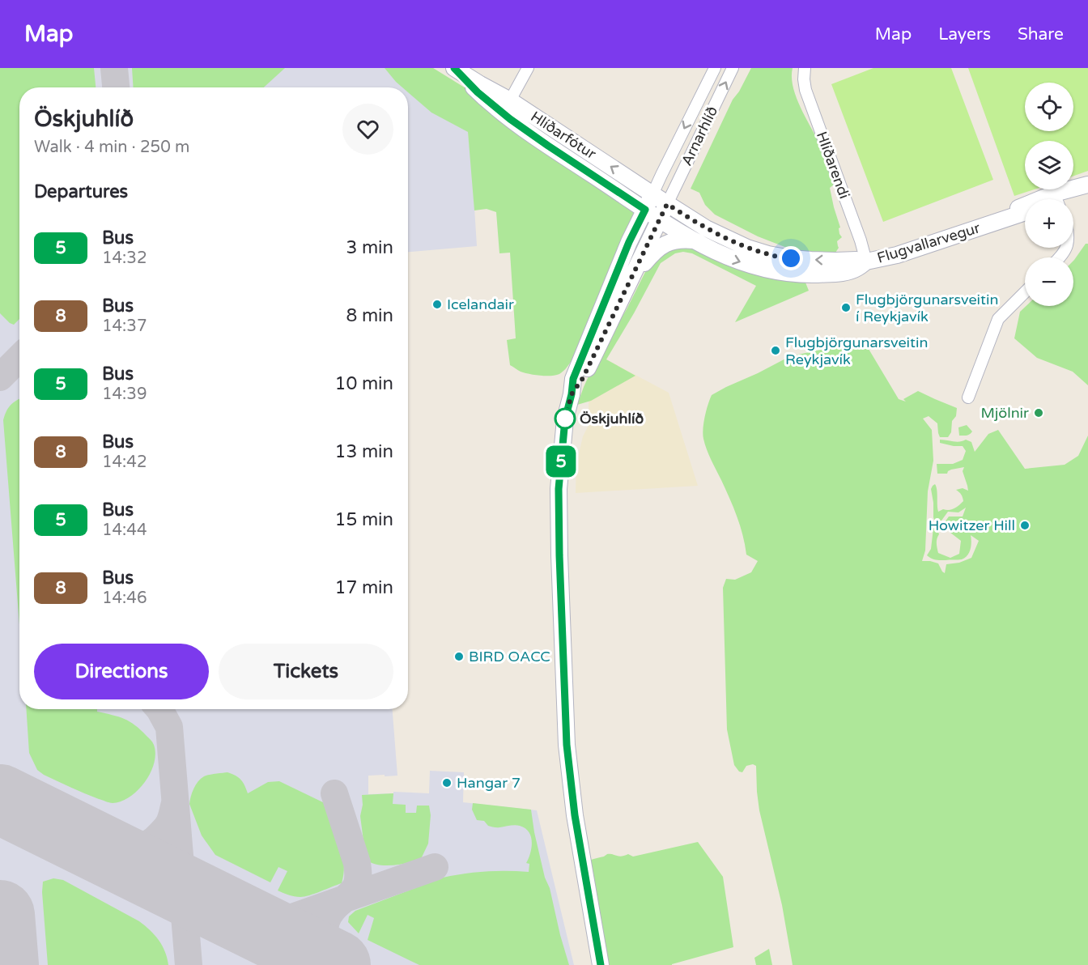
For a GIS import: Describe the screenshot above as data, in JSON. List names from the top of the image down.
{
  "streets": {
    "street": [
      "Hlíðarfótur",
      "Arnarhlíð",
      "Hlíðarendi",
      "Flugvallarvegur"
    ]
  },
  "crossings": [
    ["Hlíðarfótur", "Arnarhlíð"],
    ["Hlíðarfótur", "Flugvallarvegur"],
    ["Arnarhlíð", "Flugvallarvegur"],
    ["Hlíðarendi", "Flugvallarvegur"]
  ],
  "places": [
    "Icelandair",
    "Flugbjörgunarsveitin í Reykjavík",
    "Flugbjörgunarsveitin Reykjavík",
    "Mjölnir",
    "Öskjuhlíð",
    "Howitzer Hill",
    "BIRD OACC",
    "Hangar 7"
  ],
  "lines": ["bus line 5"],
  "page": {
    "header": "Map",
    "nav": ["Map", "Layers", "Share"],
    "on_map": "5",
    "map_buttons": ["+", "−"],
    "heading": [
      ["Öskjuhlíð", "Walk · 4 min · 250 m"],
      "Departures"
    ],
    "list": [
      {
        "mark": "5",
        "name": "Bus",
        "note": "14:32",
        "value": "3 min"
      },
      {
        "mark": "8",
        "name": "Bus",
        "note": "14:37",
        "value": "8 min"
      },
      {
        "mark": "5",
        "name": "Bus",
        "note": "14:39",
        "value": "10 min"
      },
      {
        "mark": "8",
        "name": "Bus",
        "note": "14:42",
        "value": "13 min"
      },
      {
        "mark": "5",
        "name": "Bus",
        "note": "14:44",
        "value": "15 min"
      },
      {
        "mark": "8",
        "name": "Bus",
        "note": "14:46",
        "value": "17 min"
      }
    ],
    "buttons": ["Directions", "Tickets"]
  }
}
